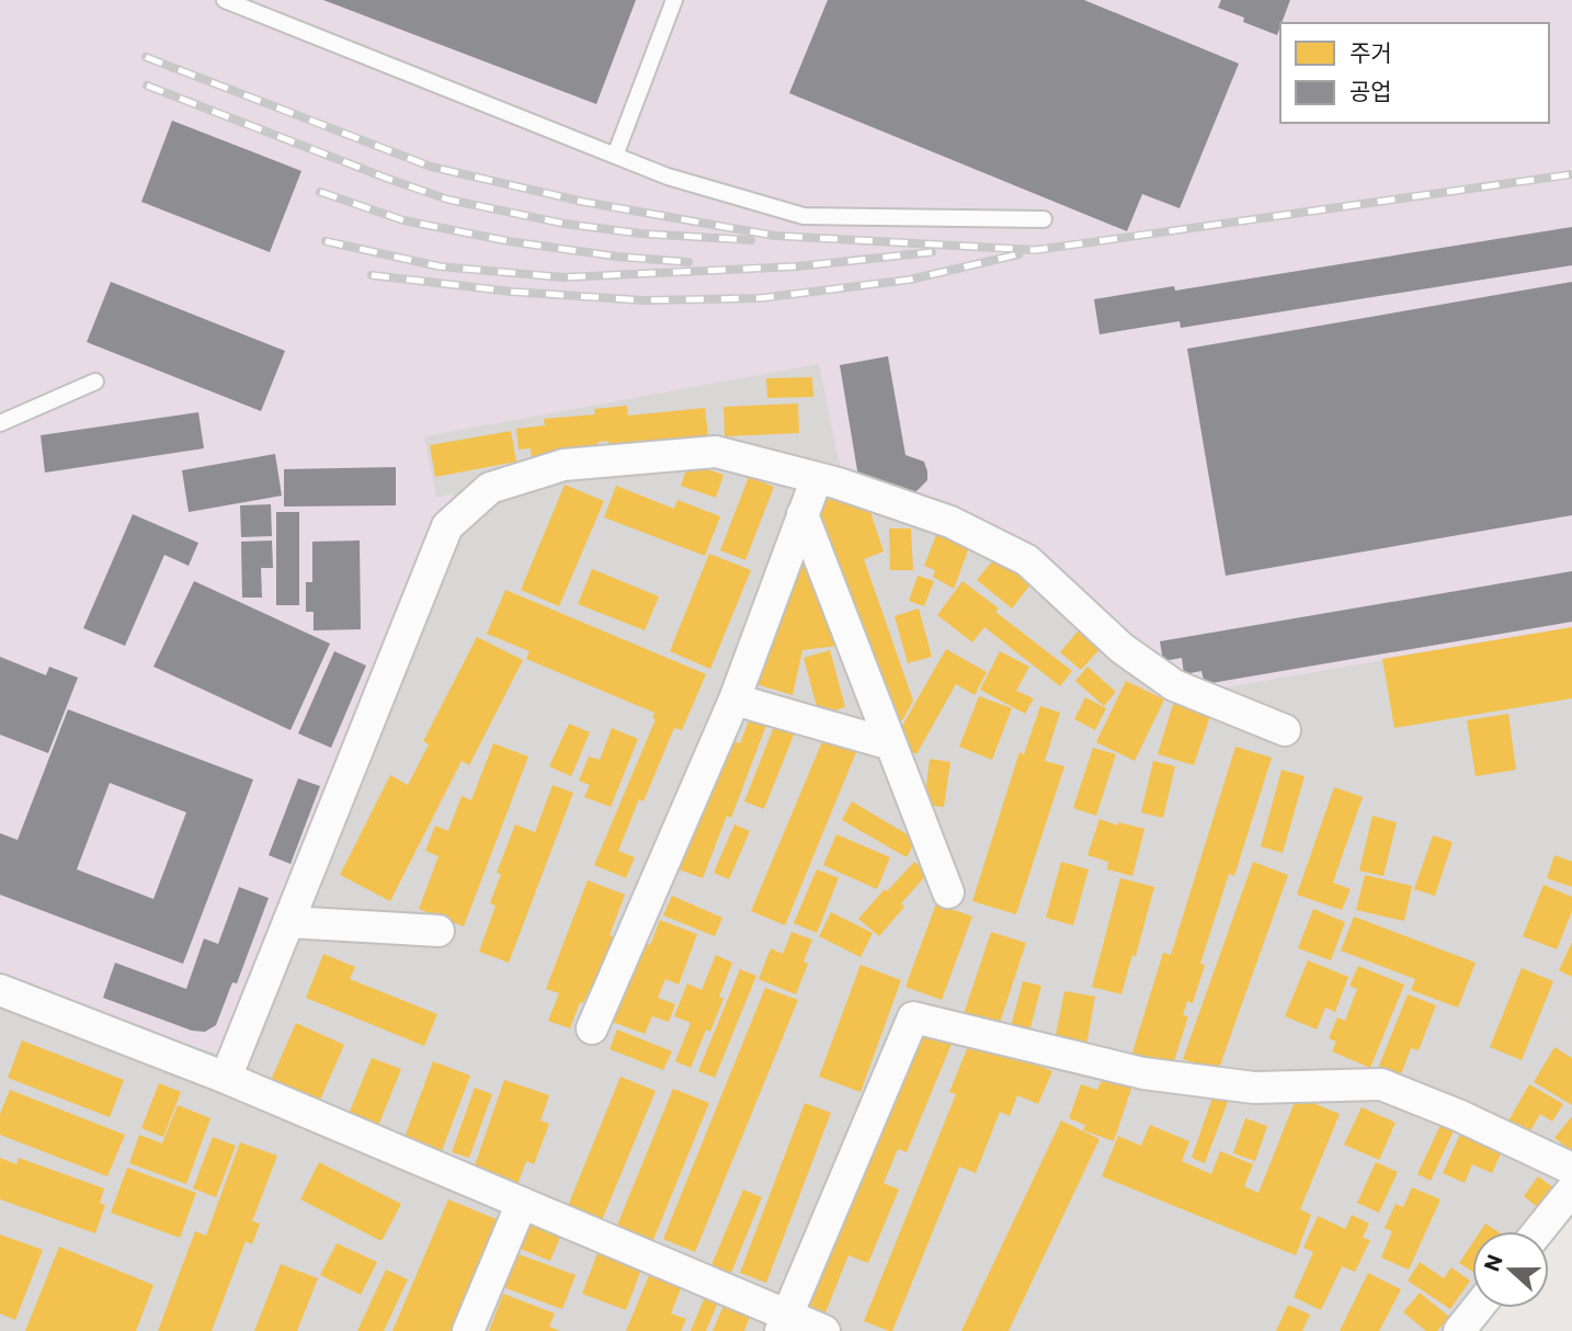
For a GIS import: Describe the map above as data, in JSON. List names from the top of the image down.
{
  "legend": ["주거", "공업"],
  "north": "left"
}
